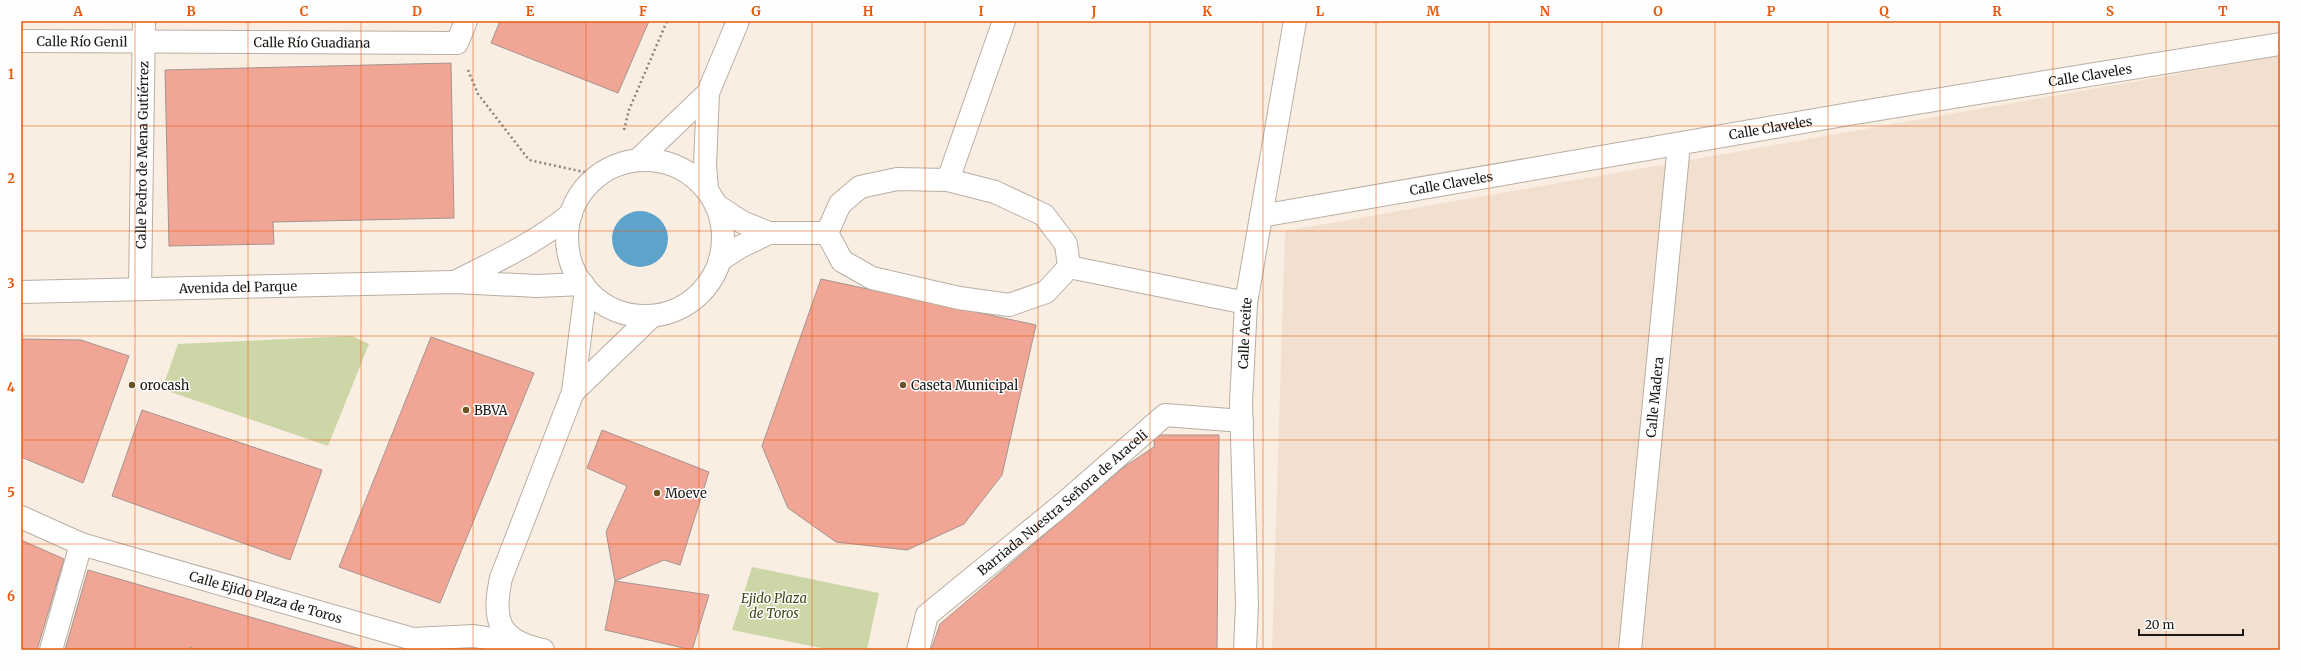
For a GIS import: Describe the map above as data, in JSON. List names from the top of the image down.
{
  "streets": {
    "street": [
      "Calle Río Genil",
      "Calle Río Guadiana",
      "Calle Claveles",
      "Calle Pedro de Mena Gutiérrez",
      "Avenida del Parque",
      "Calle Aceite",
      "Calle Madera",
      "Barriada Nuestra Señora de Araceli",
      "Calle Ejido Plaza de Toros"
    ]
  },
  "crossings": [
    ["Calle Río Genil", "Calle Río Guadiana"],
    ["Calle Río Genil", "Calle Pedro de Mena Gutiérrez"],
    ["Calle Río Guadiana", "Calle Pedro de Mena Gutiérrez"],
    ["Calle Claveles", "Calle Aceite"],
    ["Calle Claveles", "Calle Madera"],
    ["Calle Pedro de Mena Gutiérrez", "Avenida del Parque"],
    ["Calle Aceite", "Barriada Nuestra Señora de Araceli"]
  ],
  "parks": ["Ejido Plaza de Toros"],
  "places": [
    "orocash",
    "Caseta Municipal",
    "BBVA",
    "Moeve"
  ],
  "scale_bar": "20 m",
  "grid": {
    "columns": [
      "A",
      "B",
      "C",
      "D",
      "E",
      "F",
      "G",
      "H",
      "I",
      "J",
      "K",
      "L",
      "M",
      "N",
      "O",
      "P",
      "Q",
      "R",
      "S",
      "T"
    ],
    "rows": [
      "1",
      "2",
      "3",
      "4",
      "5",
      "6"
    ]
  }
}
